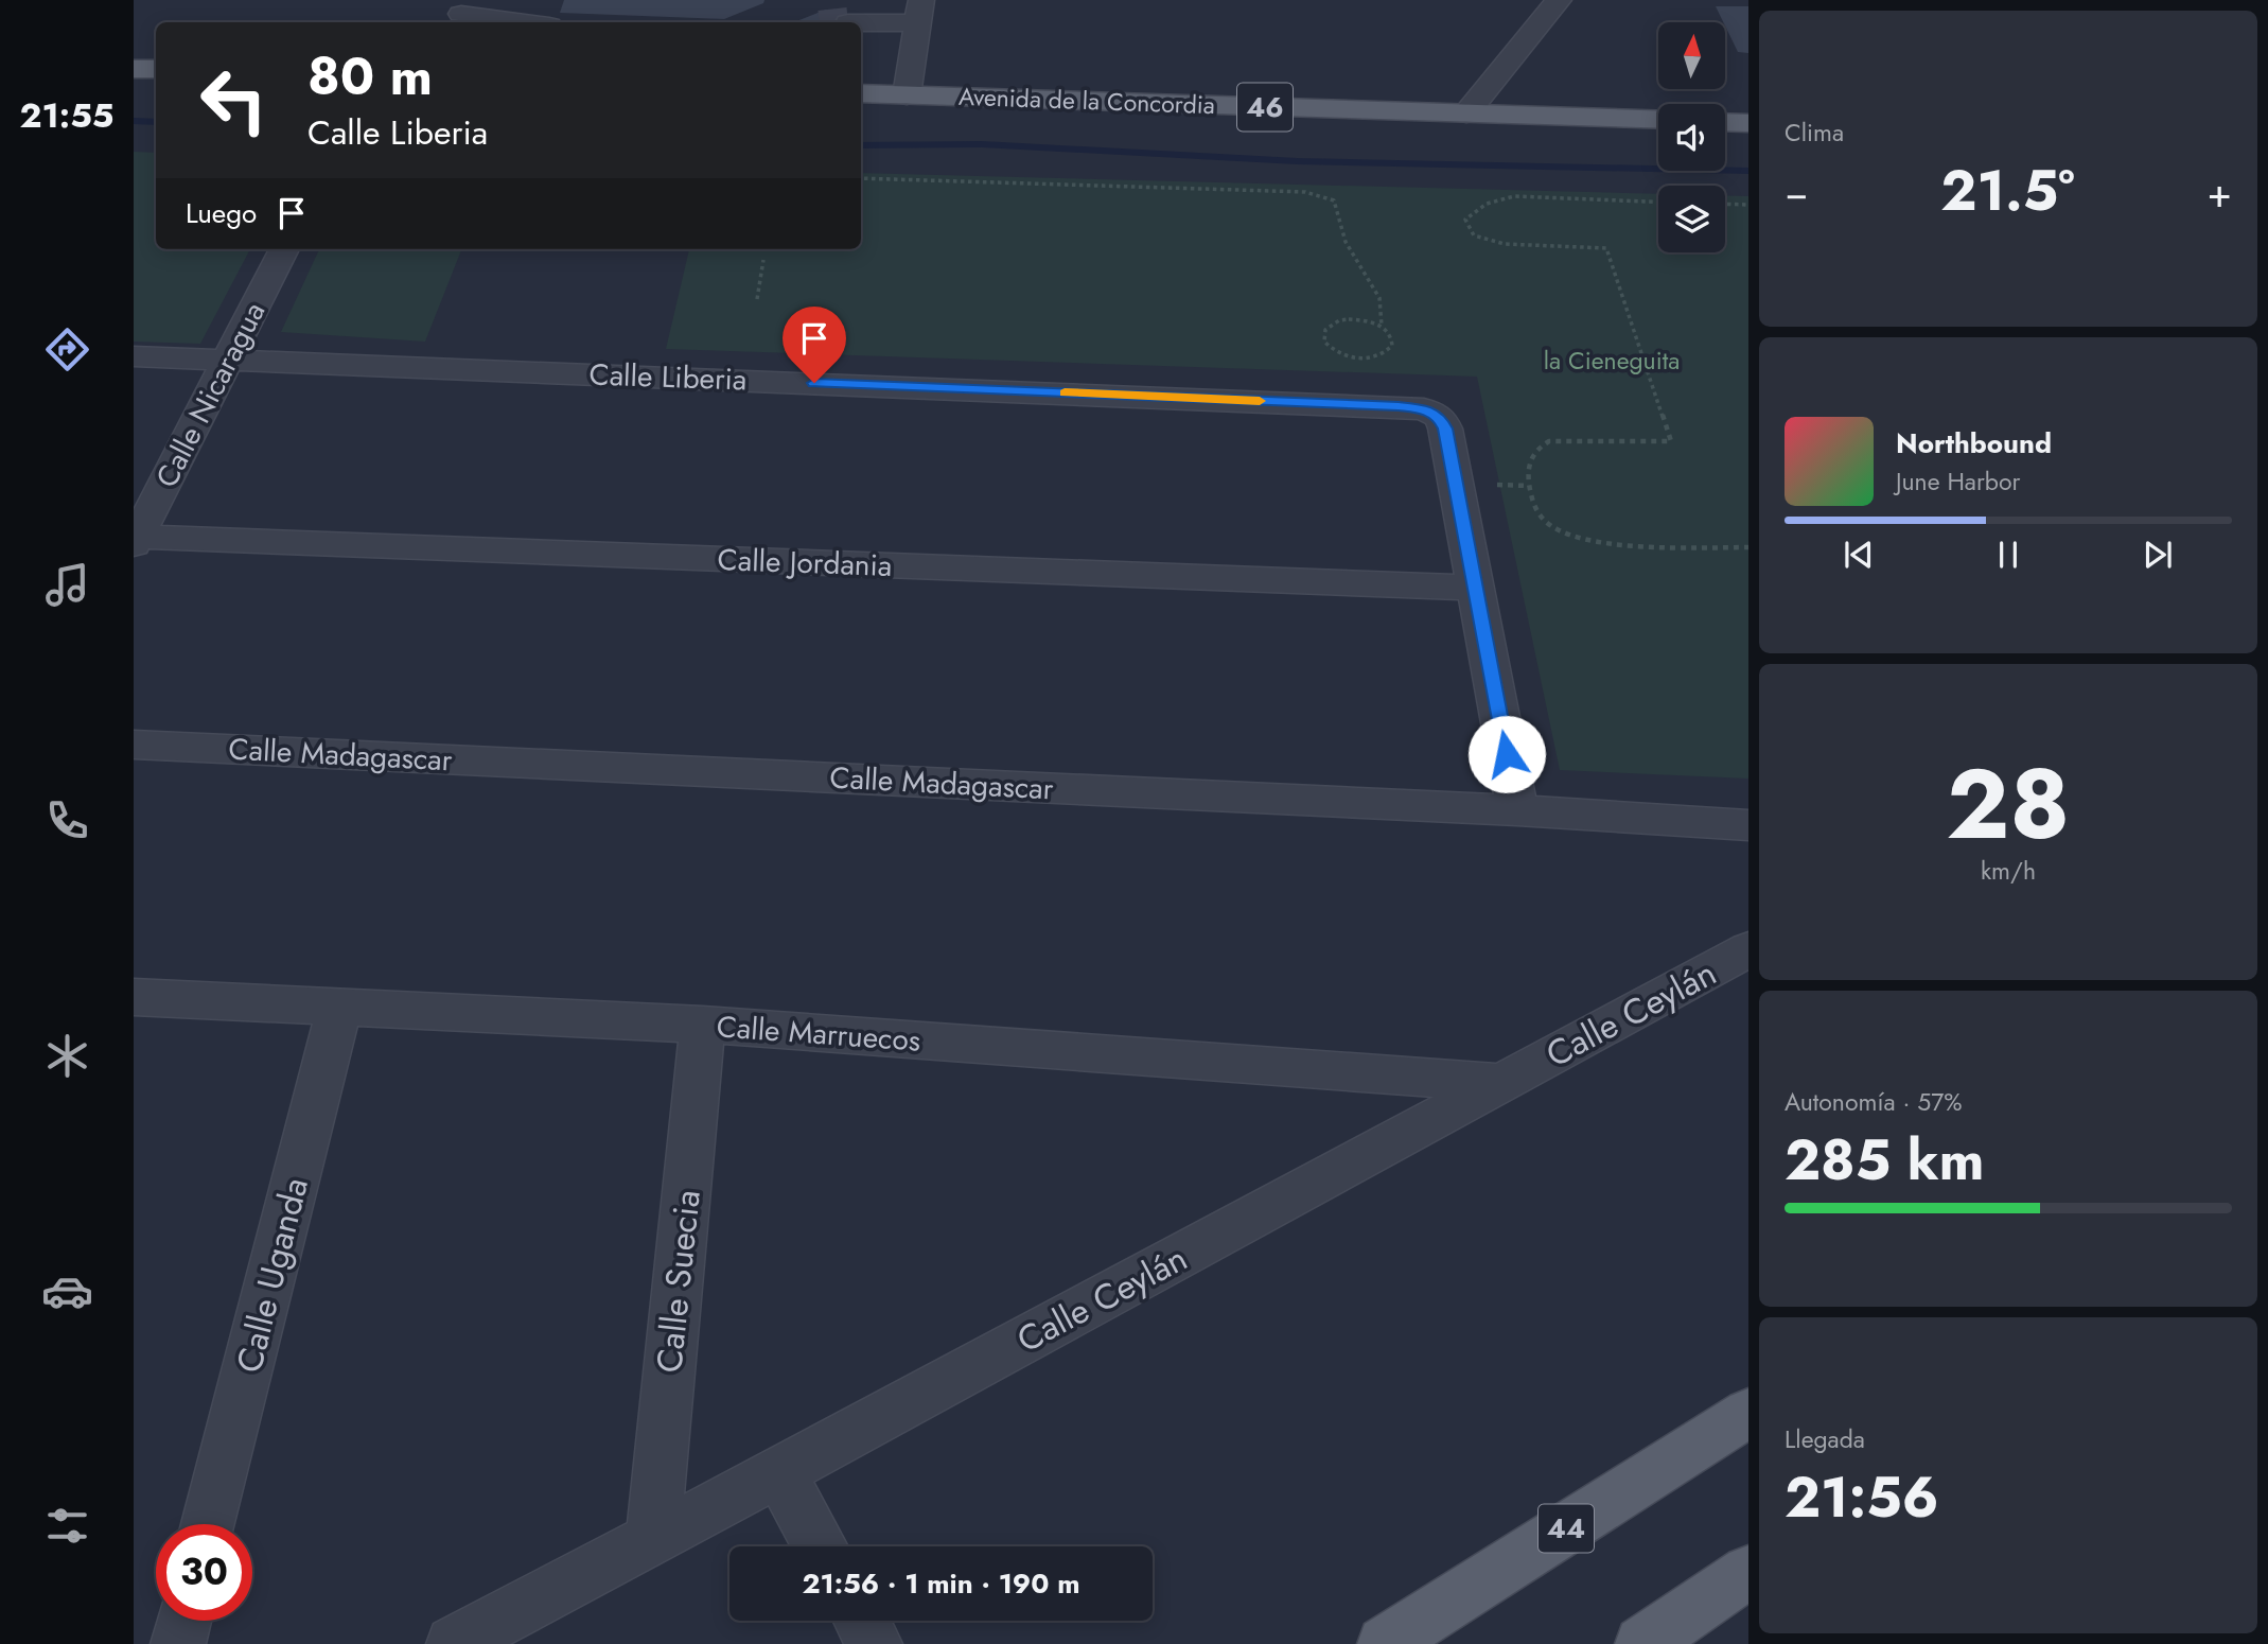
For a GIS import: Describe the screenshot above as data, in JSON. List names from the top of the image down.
{
  "streets": {
    "main road": ["Avenida de la Concordia", "46", "44"],
    "street": [
      "Calle Liberia",
      "Calle Nicaragua",
      "Calle Jordania",
      "Calle Madagascar",
      "Calle Ceylán",
      "Calle Marruecos",
      "Calle Uganda",
      "Calle Suecia"
    ]
  },
  "crossings": [
    ["Calle Liberia", "Calle Nicaragua"],
    ["Calle Liberia", "Calle Jordania"],
    ["Calle Nicaragua", "Calle Jordania"],
    ["Calle Ceylán", "Calle Marruecos"],
    ["Calle Ceylán", "Calle Suecia"],
    ["Calle Marruecos", "Calle Uganda"],
    ["Calle Marruecos", "Calle Suecia"]
  ],
  "parks": ["la Cieneguita"],
  "north": "top",
  "page": {
    "tabs": "21:55",
    "tile": [
      "Clima",
      ["28", "km/h"],
      ["Autonomía · 57%", "285 km"],
      ["Llegada", "21:56"]
    ],
    "turn": ["80 m", "Calle Liberia"],
    "heat": ["−", "21.5°", "+"],
    "then": "Luego",
    "song": ["Northbound", "June Harbor"],
    "limit": "30",
    "trip": "21:56 · 1 min · 190 m"
  }
}
